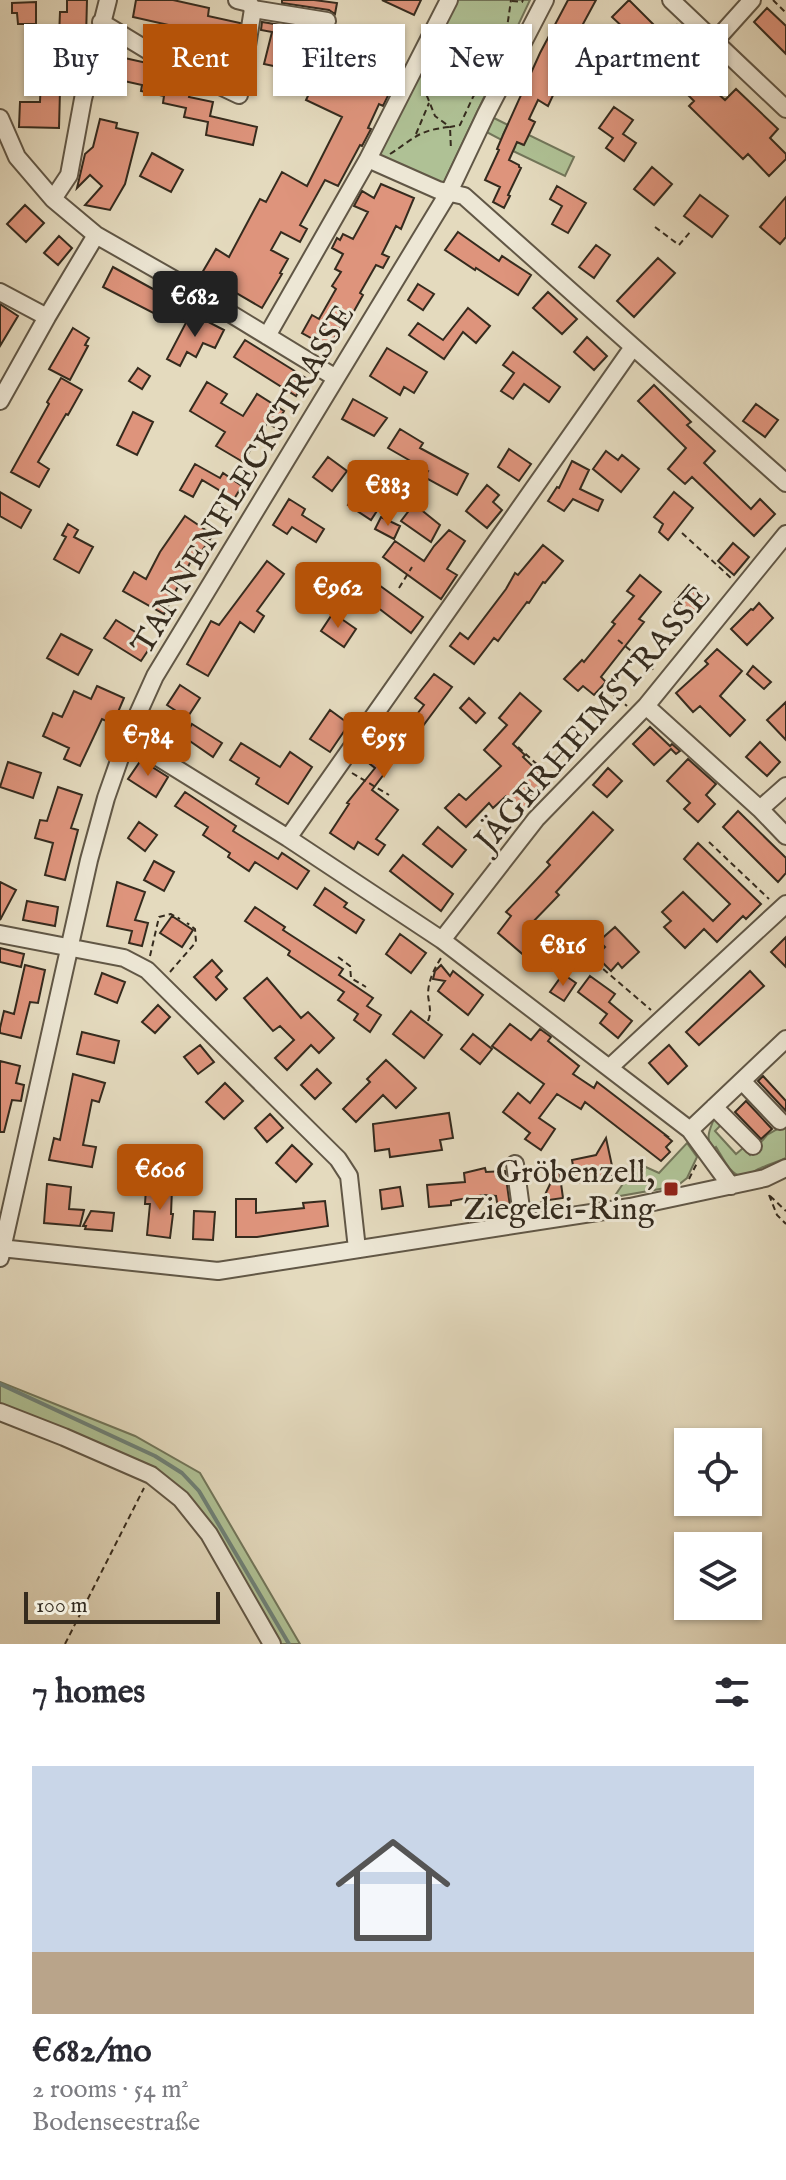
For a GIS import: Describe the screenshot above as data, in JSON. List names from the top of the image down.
{
  "streets": {
    "street": ["TANNENFLECKSTRASSE", "JÄGERHEIMSTRASSE"]
  },
  "places": {
    "transit": ["Gröbenzell, Ziegelei-Ring"]
  },
  "scale_bar": "100 m",
  "page": {
    "chip": [
      "Buy",
      "Rent",
      "Filters",
      "New",
      "Apartment"
    ],
    "price": [
      "€682",
      "€883",
      "€962",
      "€784",
      "€955",
      "€816",
      "€606"
    ],
    "scale": "100 m",
    "heading": "7 homes",
    "list": [
      {
        "name": "€682/mo",
        "note": "2 rooms · 54 m² · Bodenseestraße"
      }
    ]
  }
}
